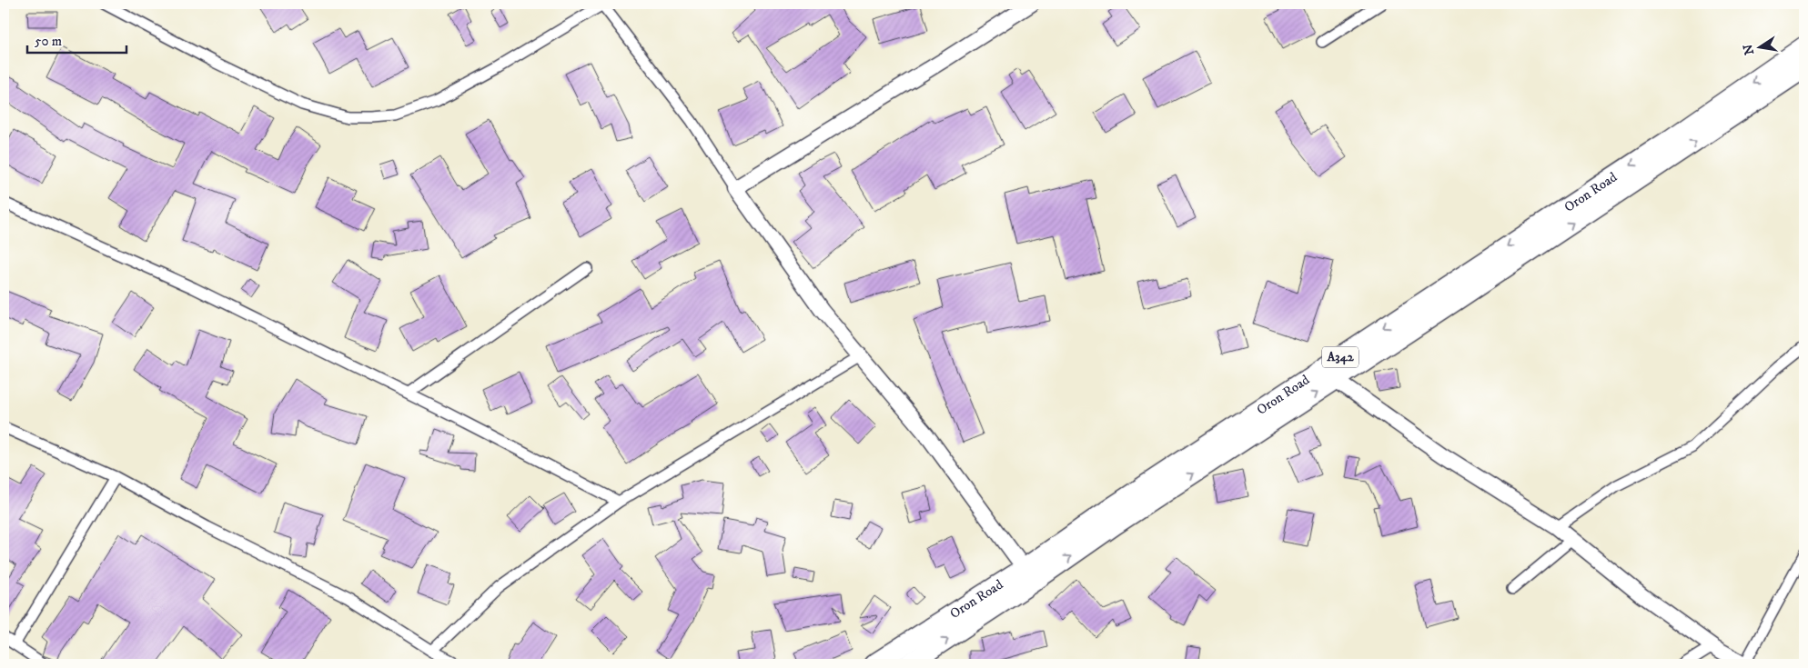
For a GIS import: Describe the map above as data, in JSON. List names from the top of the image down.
{
  "streets": {
    "highway": ["Oron Road", "A342"]
  },
  "scale_bar": "50 m",
  "north": "left"
}
